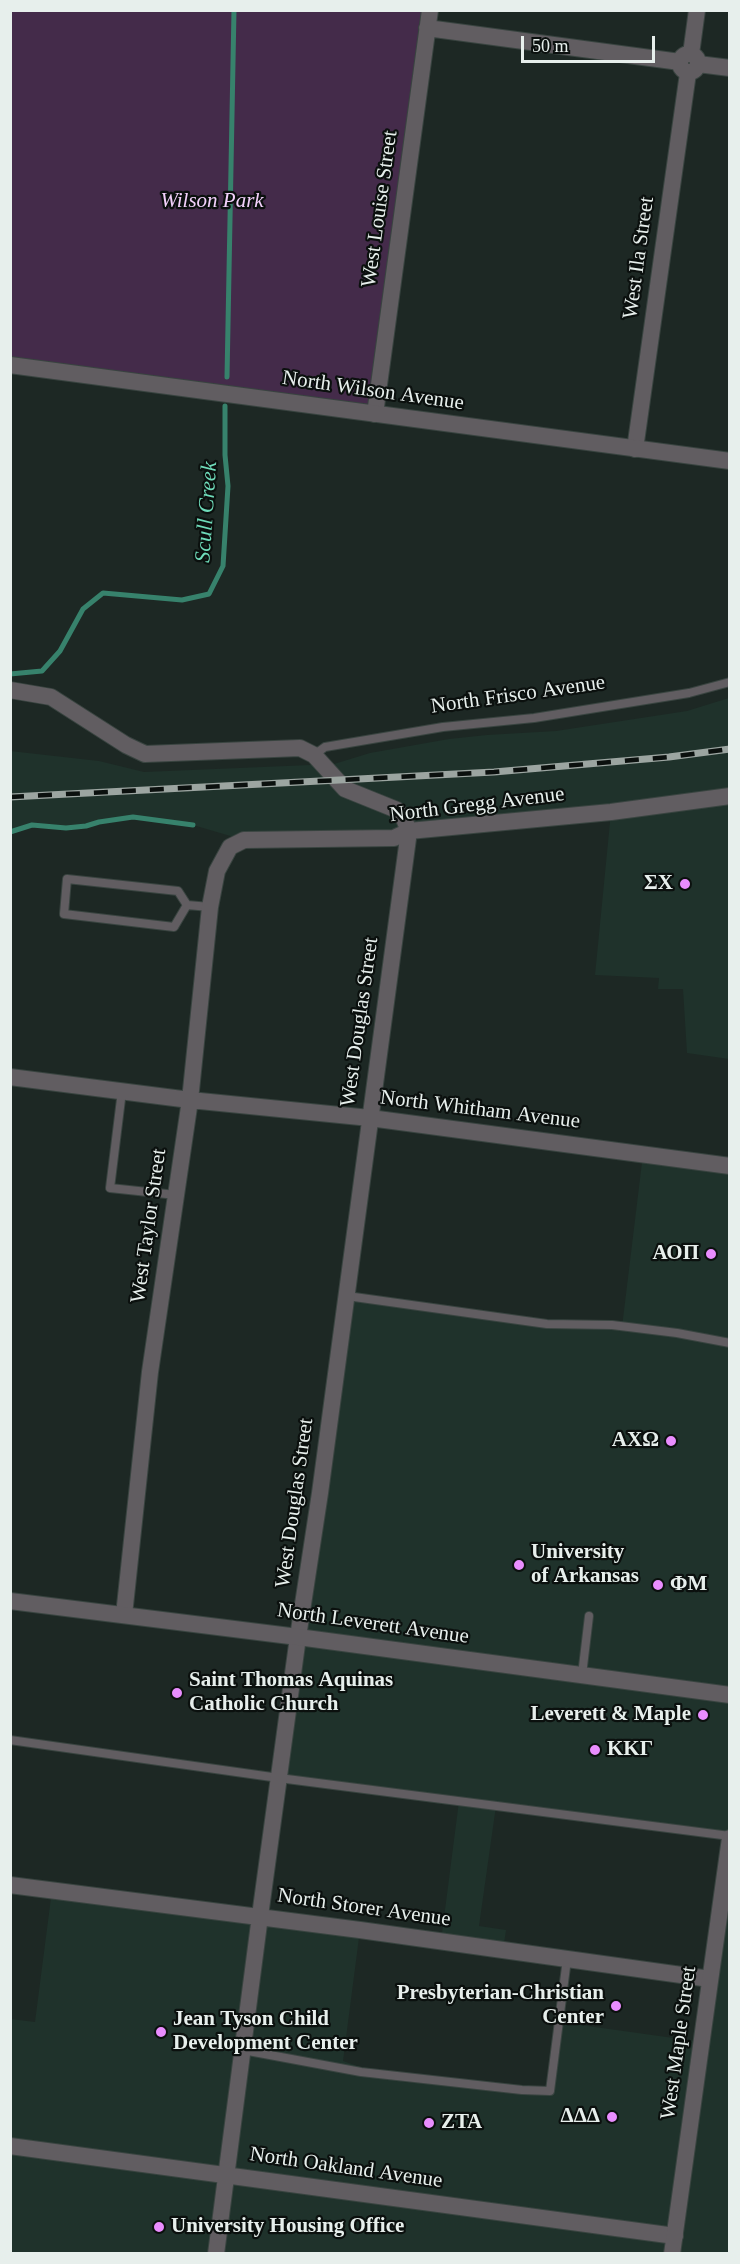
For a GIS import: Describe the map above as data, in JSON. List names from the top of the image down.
{
  "streets": {
    "street": [
      "West Louise Street",
      "West Ila Street",
      "North Wilson Avenue",
      "North Gregg Avenue",
      "West Douglas Street",
      "North Whitham Avenue",
      "West Taylor Street",
      "North Leverett Avenue",
      "North Storer Avenue",
      "West Maple Street",
      "North Oakland Avenue"
    ],
    "lane": ["North Frisco Avenue"]
  },
  "crossings": [
    ["West Louise Street", "North Wilson Avenue"],
    ["West Ila Street", "North Wilson Avenue"],
    ["North Gregg Avenue", "West Douglas Street"],
    ["North Gregg Avenue", "West Taylor Street"],
    ["West Douglas Street", "North Whitham Avenue"],
    ["West Douglas Street", "North Leverett Avenue"],
    ["West Douglas Street", "North Storer Avenue"],
    ["West Douglas Street", "North Oakland Avenue"],
    ["North Whitham Avenue", "West Taylor Street"],
    ["West Taylor Street", "North Leverett Avenue"],
    ["North Storer Avenue", "West Maple Street"],
    ["West Maple Street", "North Oakland Avenue"]
  ],
  "water": ["Scull Creek"],
  "parks": ["Wilson Park"],
  "places": [
    "ΣΧ",
    "ΑΟΠ",
    "ΑΧΩ",
    "University of Arkansas",
    "ΦΜ",
    "Saint Thomas Aquinas Catholic Church",
    "Leverett & Maple",
    "ΚΚΓ",
    "Presbyterian-Christian Center",
    "Jean Tyson Child Development Center",
    "ΔΔΔ",
    "ΖΤΑ",
    "University Housing Office"
  ],
  "scale_bar": "50 m"
}
